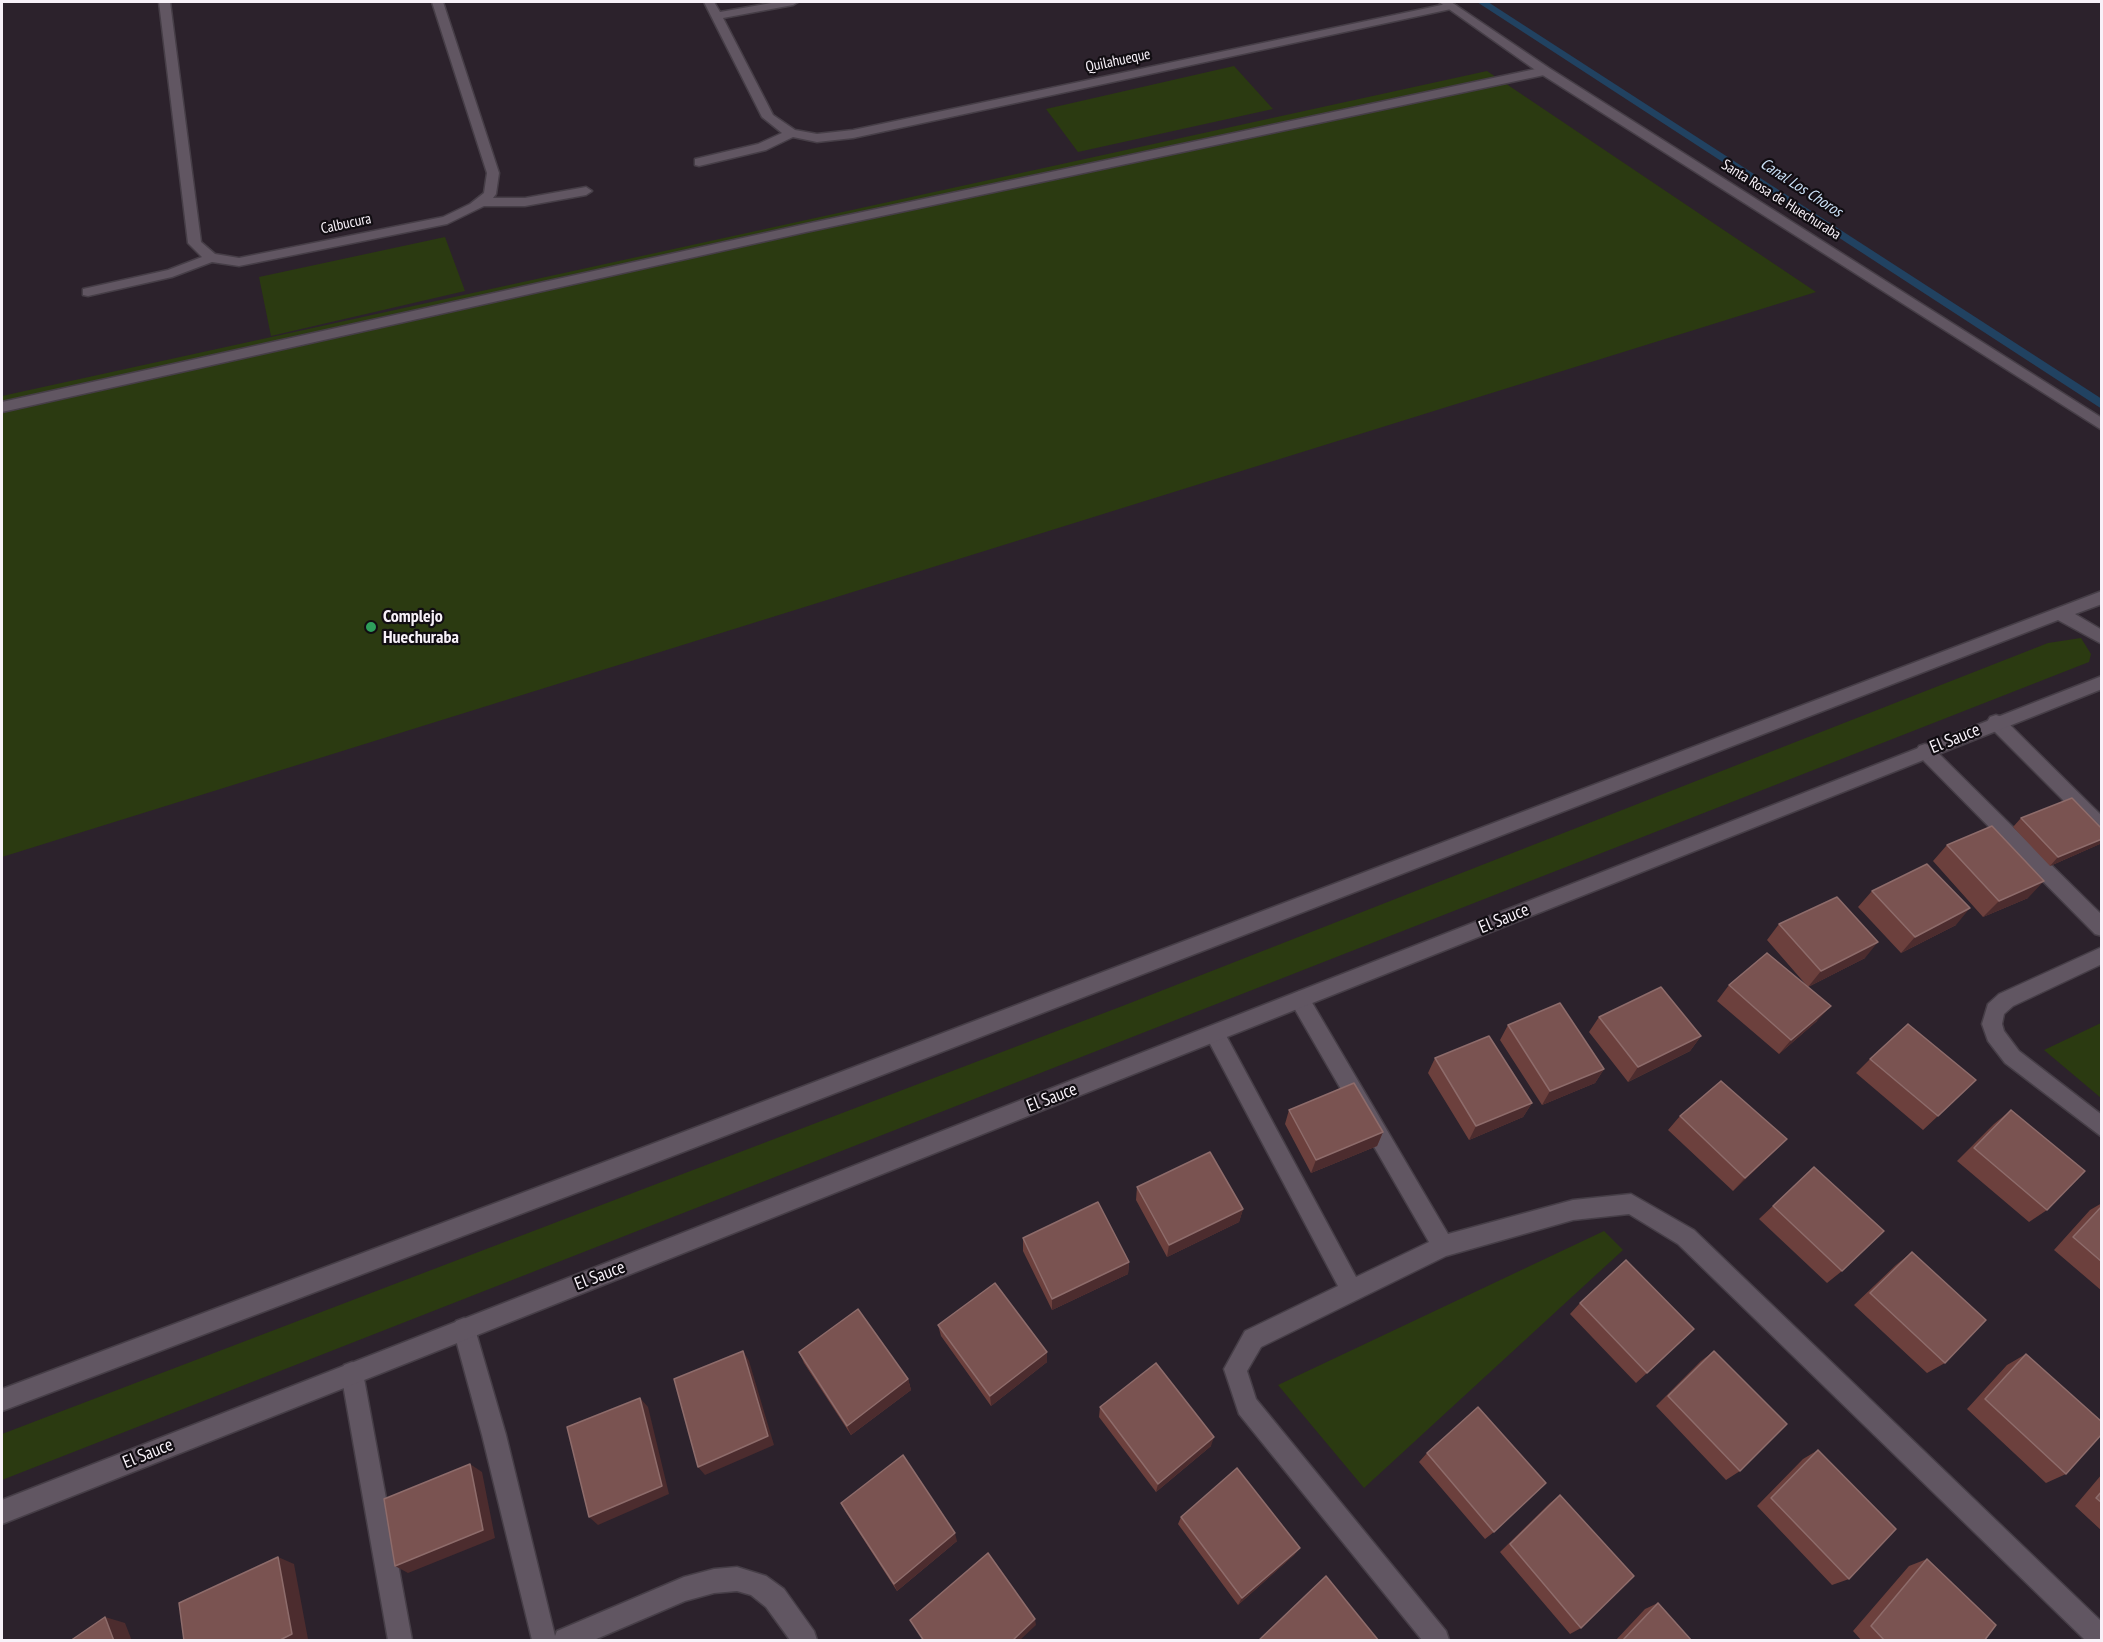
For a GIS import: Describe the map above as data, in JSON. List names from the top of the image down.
{
  "streets": {
    "street": [
      "Quilahueque",
      "Santa Rosa de Huechuraba",
      "Calbucura",
      "El Sauce"
    ]
  },
  "crossings": [
    ["Quilahueque", "Santa Rosa de Huechuraba"]
  ],
  "water": ["Canal Los Choros"],
  "places": ["Complejo Huechuraba"]
}
